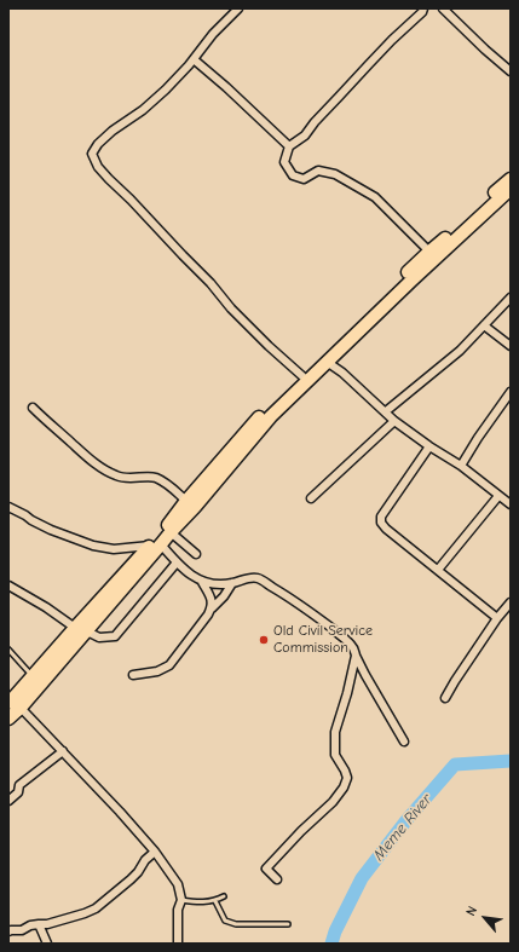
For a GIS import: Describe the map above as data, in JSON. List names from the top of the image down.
{
  "water": ["Meme River"],
  "places": ["Old Civil Service Commission"],
  "north": "top left"
}
